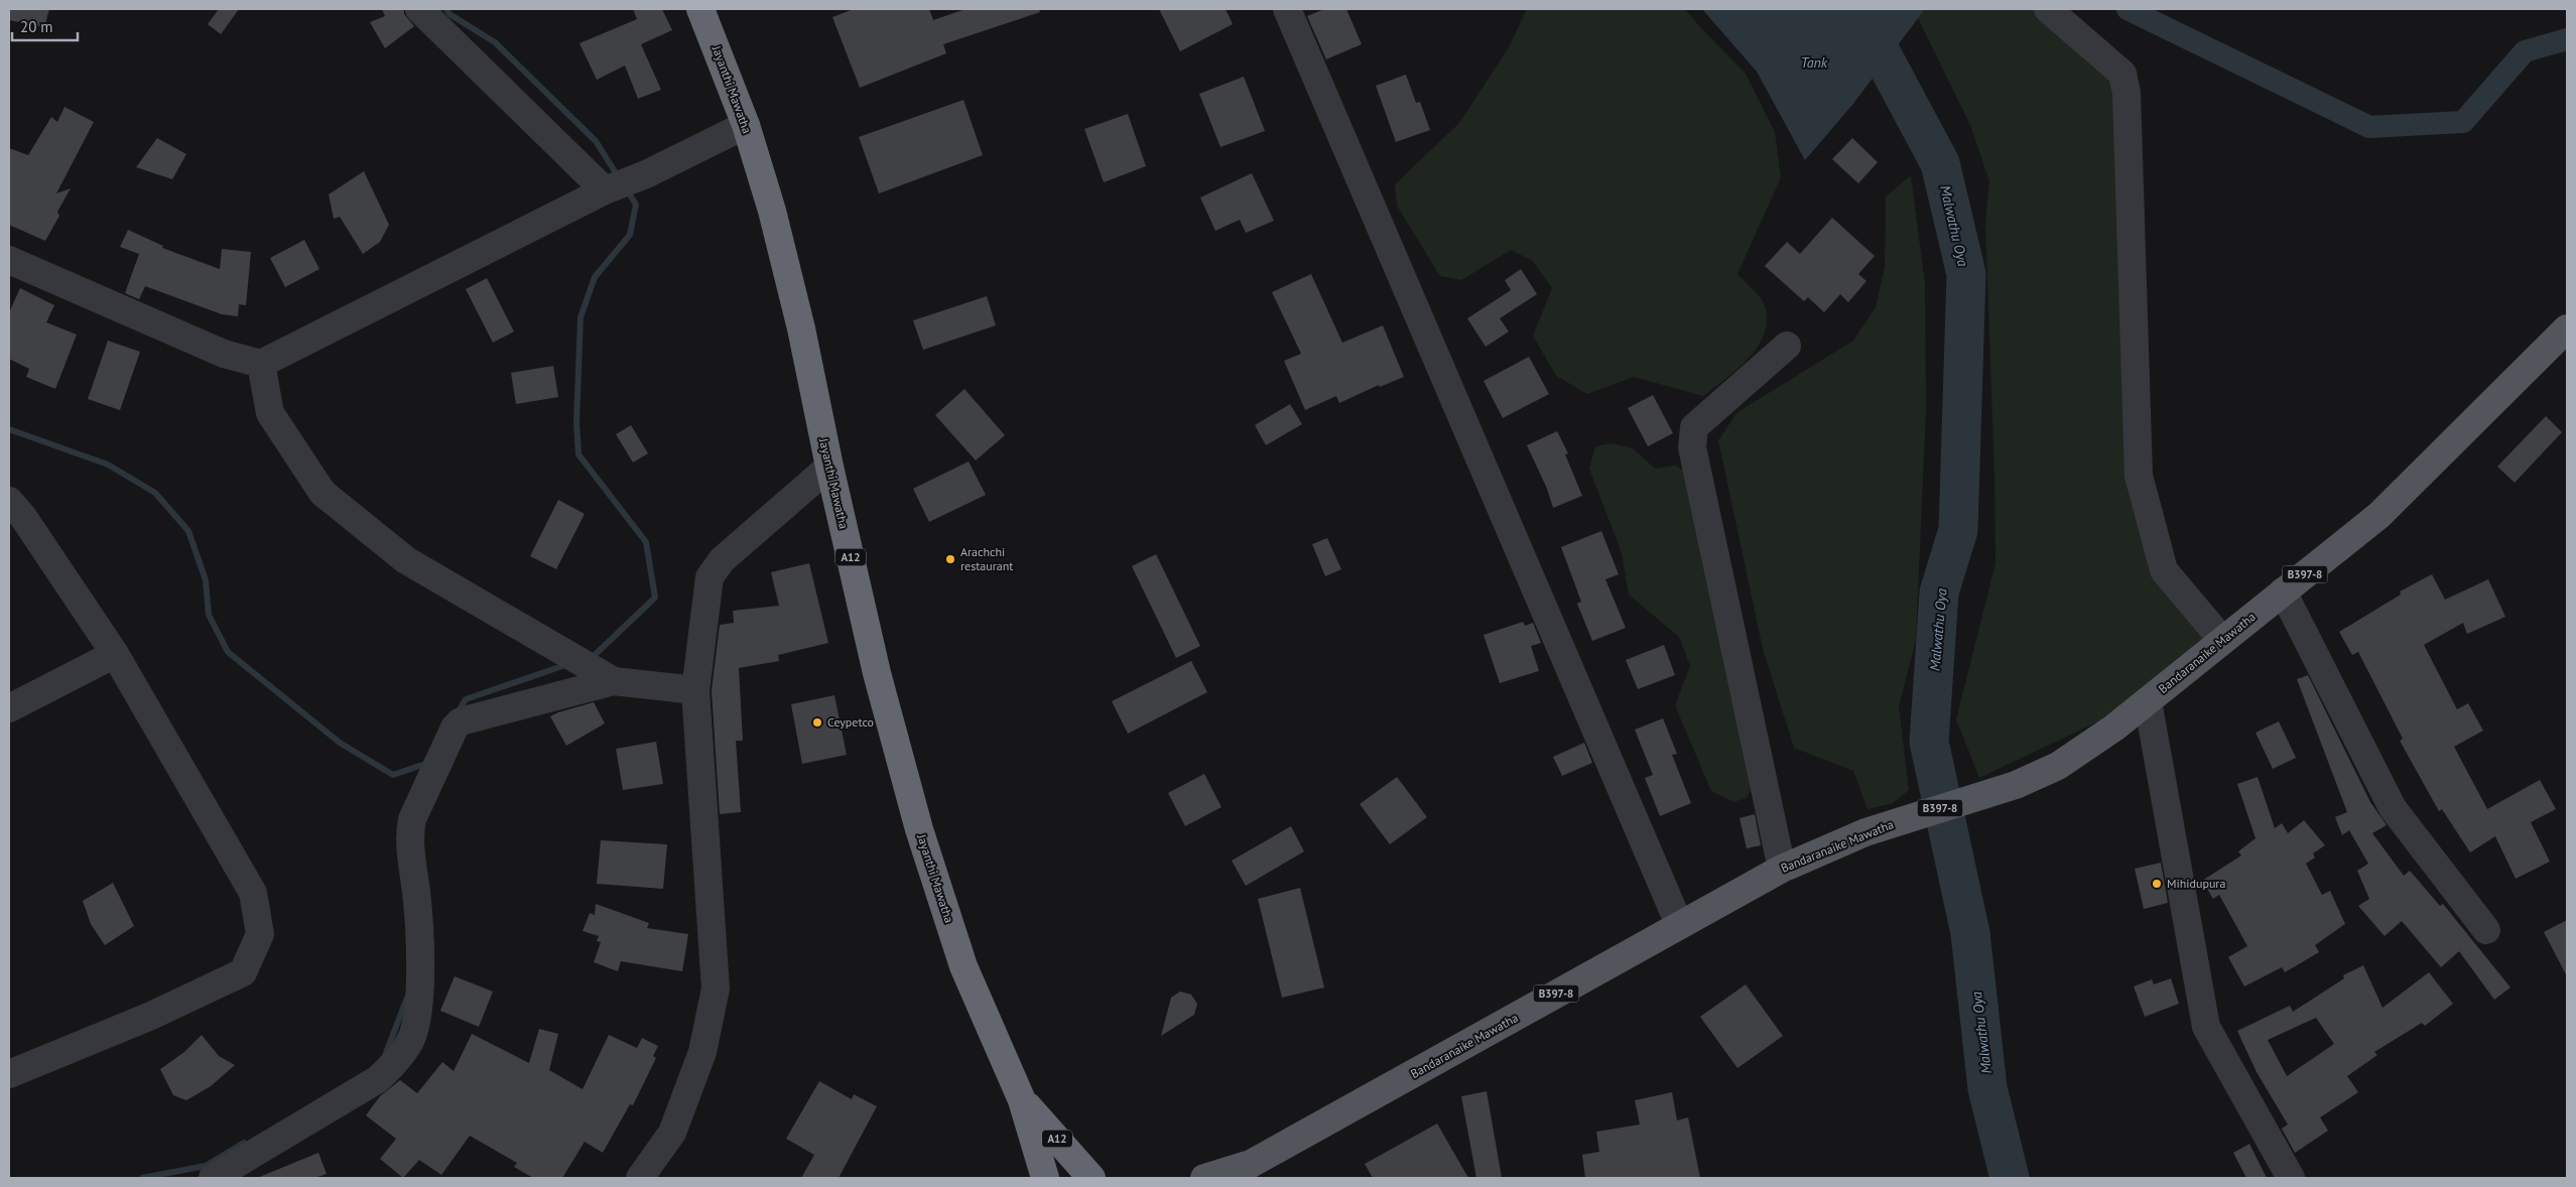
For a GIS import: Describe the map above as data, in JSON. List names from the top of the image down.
{
  "streets": {
    "highway": ["Jayanthi Mawatha", "A12"],
    "main road": ["B397-8", "Bandaranaike Mawatha"]
  },
  "water": ["Tank", "Malwathu Oya"],
  "places": ["Arachchi restaurant", "Ceypetco", "Mihidupura"],
  "scale_bar": "20 m"
}
